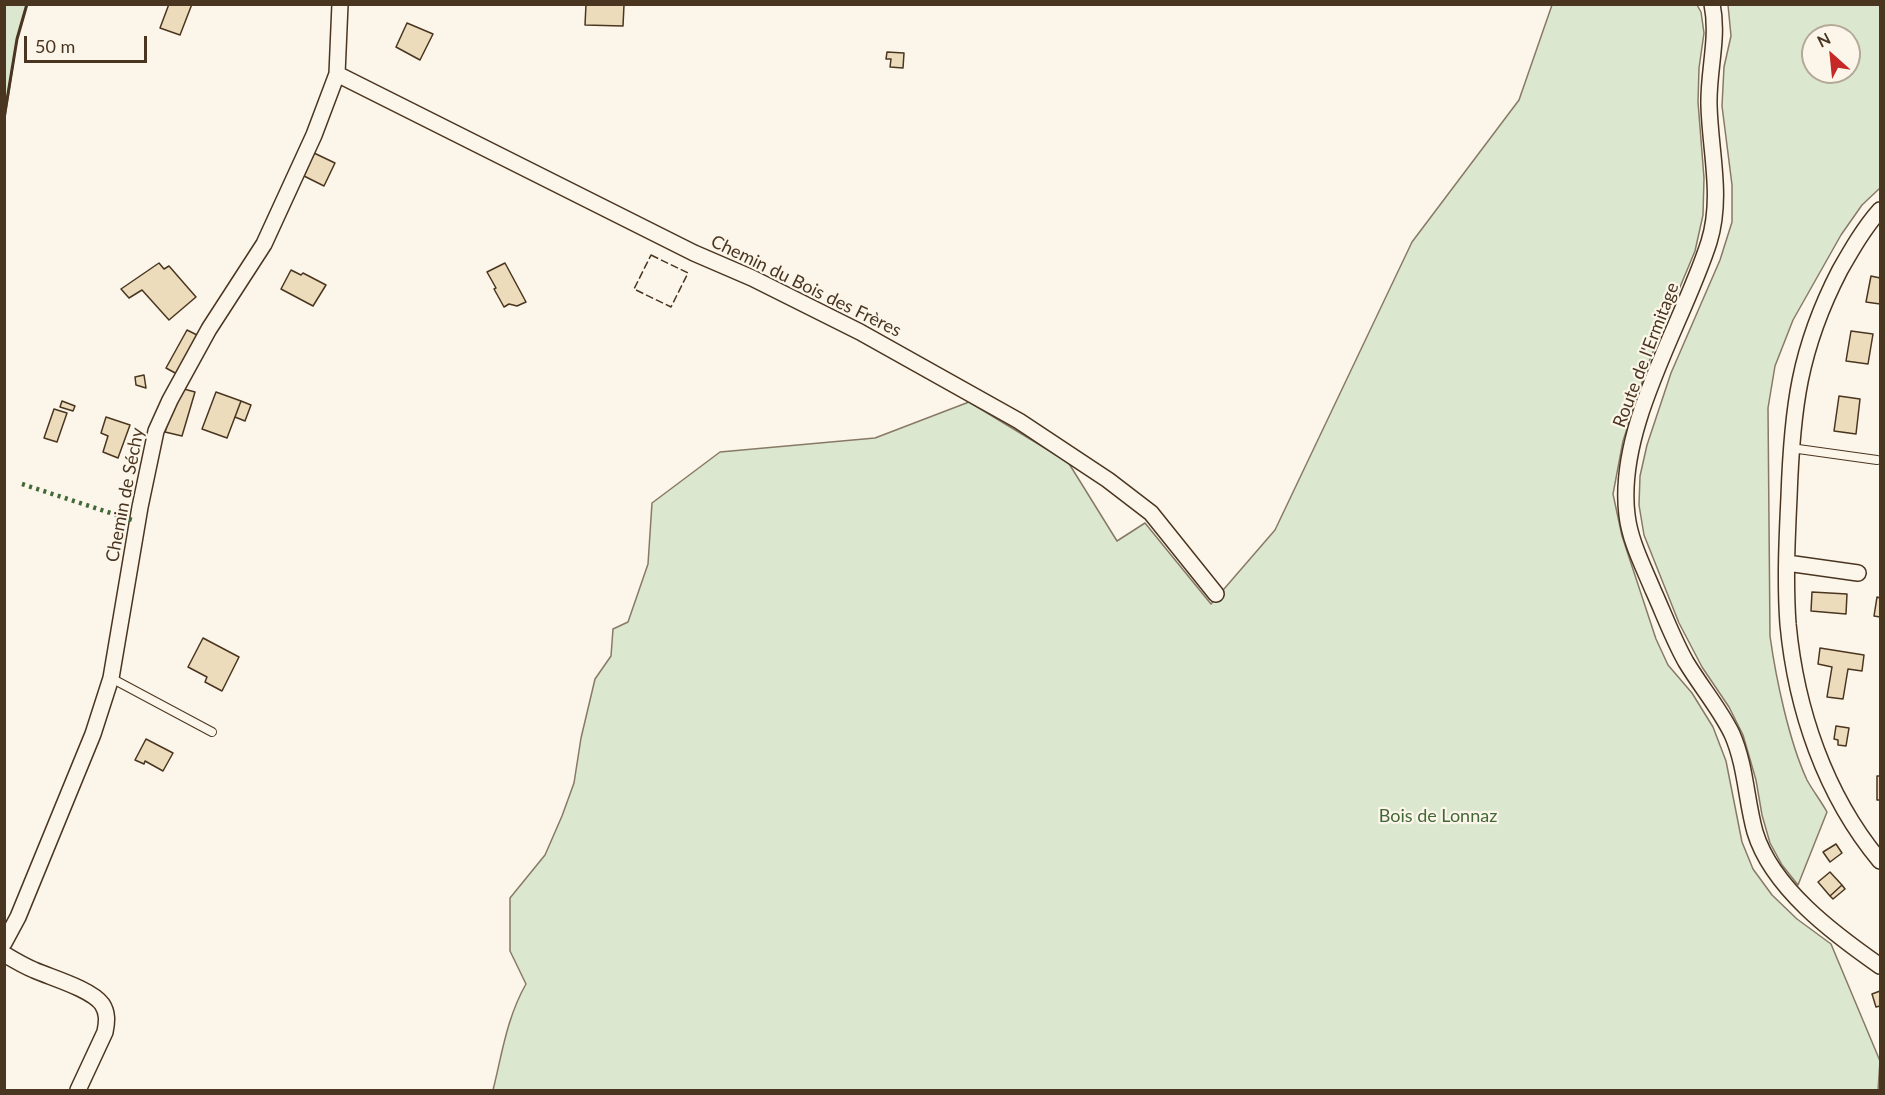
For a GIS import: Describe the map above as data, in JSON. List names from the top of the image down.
{
  "streets": {
    "street": ["Chemin du Bois des Frères", "Route de l'Ermitage", "Chemin de Séchy"]
  },
  "crossings": [
    ["Chemin du Bois des Frères", "Chemin de Séchy"]
  ],
  "parks": ["Bois de Lonnaz"],
  "scale_bar": "50 m",
  "north": "top left"
}
